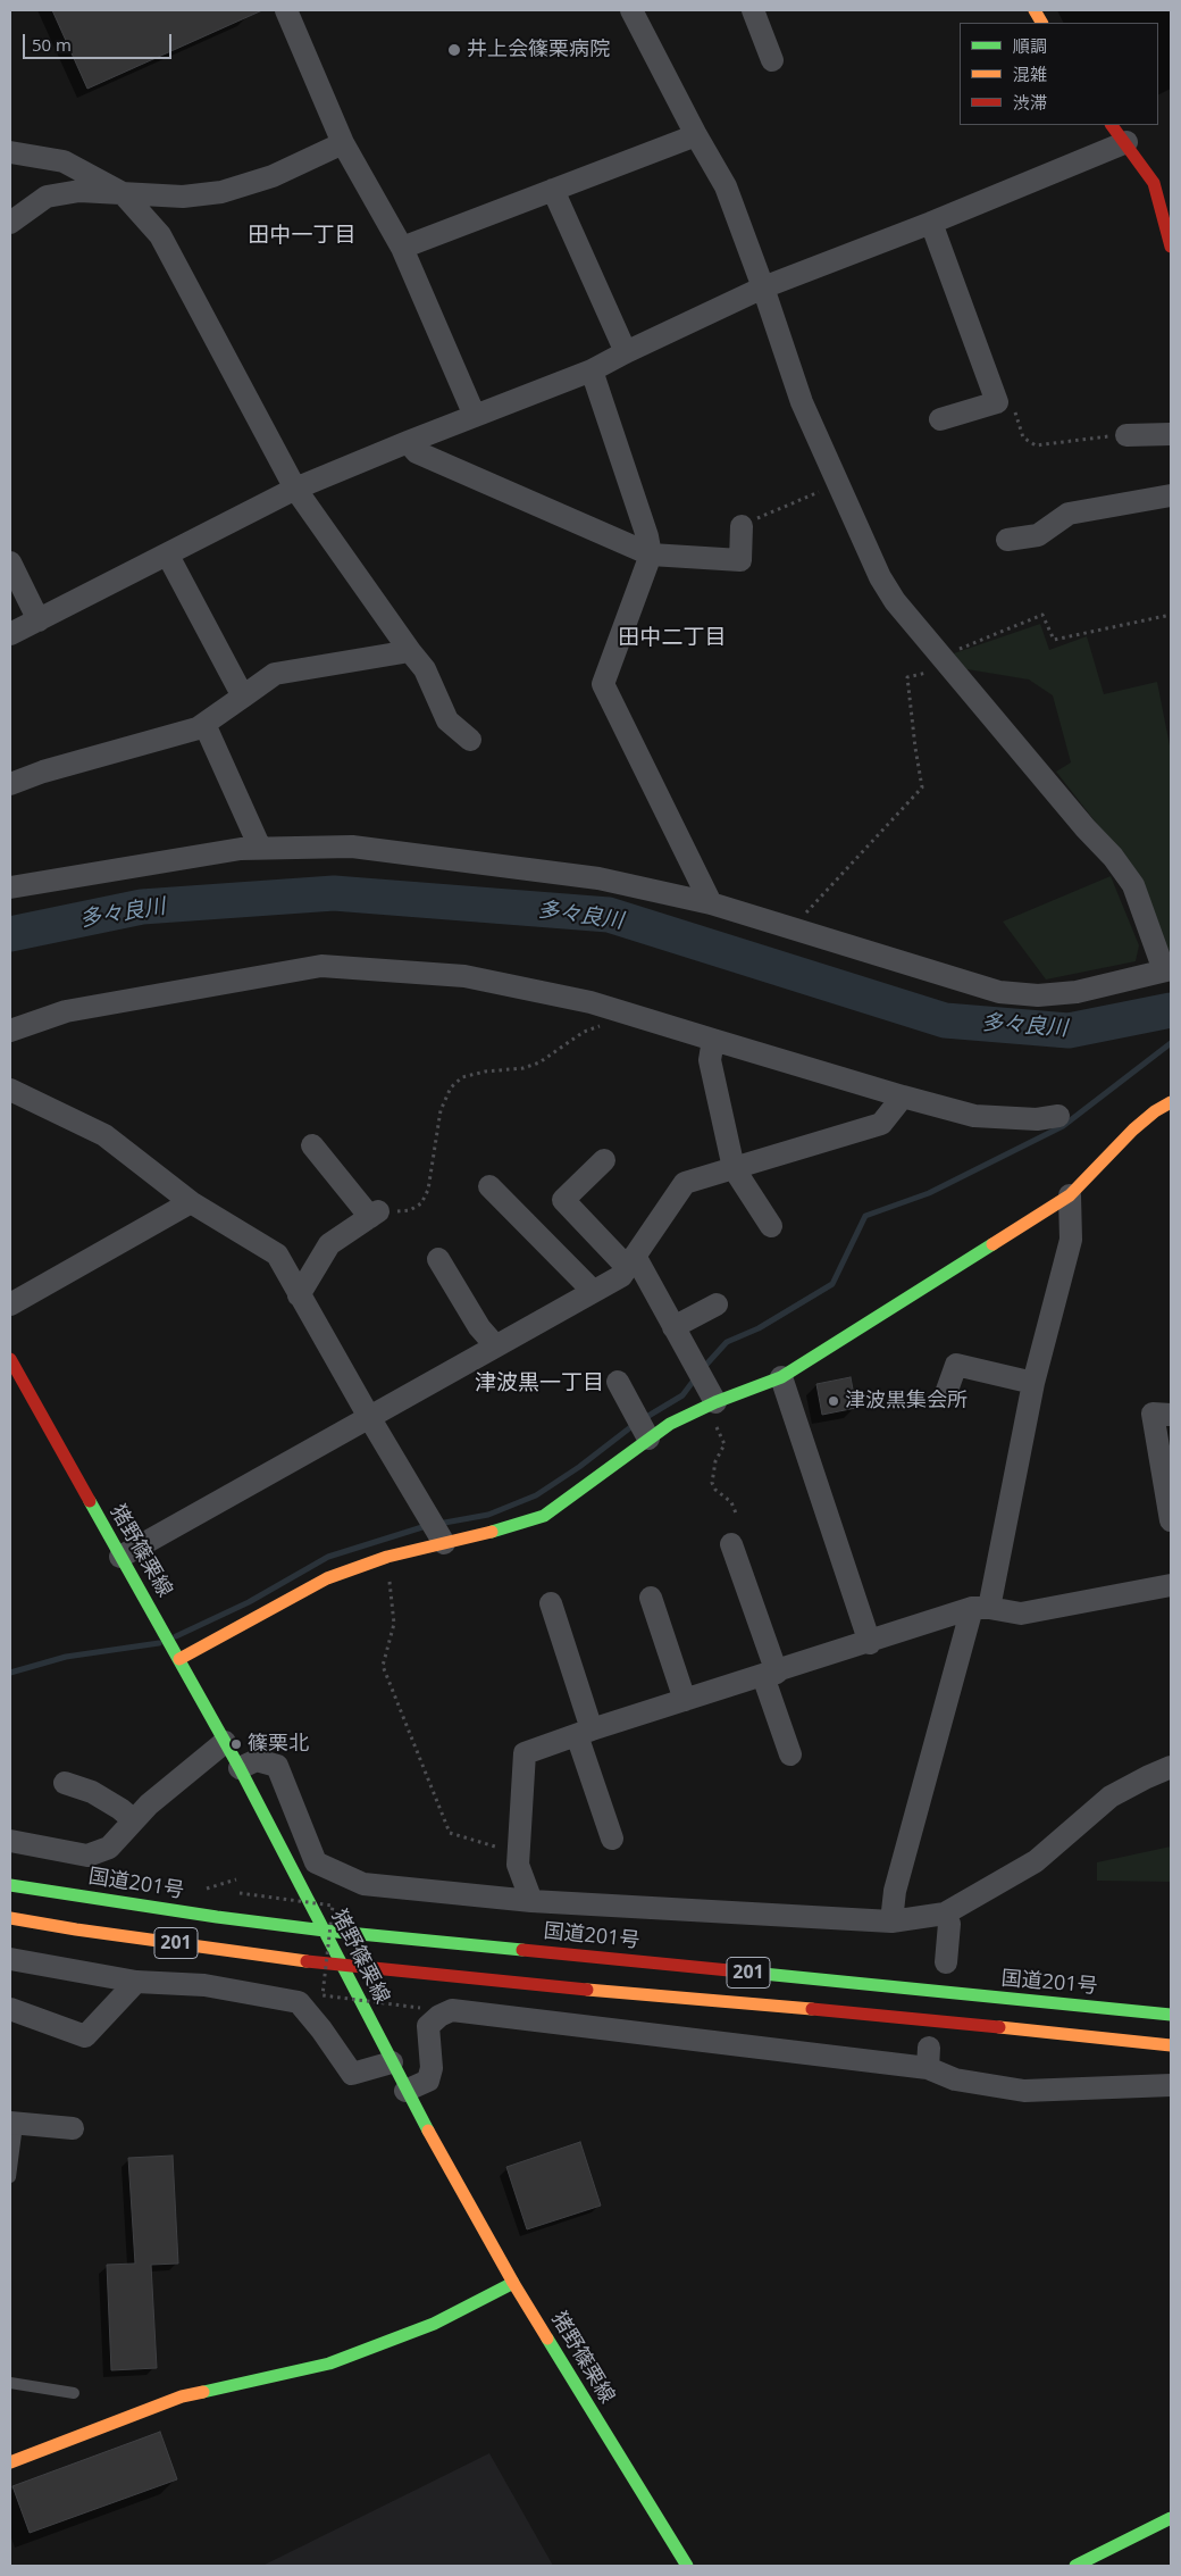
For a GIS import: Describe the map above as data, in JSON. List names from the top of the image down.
{
  "streets": {
    "main road": ["猪野篠栗線", "国道201号", "201"]
  },
  "crossings": [
    ["猪野篠栗線", "国道201号"],
    ["猪野篠栗線", "201"]
  ],
  "districts": ["田中一丁目", "田中二丁目", "津波黒一丁目"],
  "water": ["多々良川"],
  "places": ["井上会篠栗病院", "津波黒集会所", "篠栗北"],
  "legend": ["順調", "混雑", "渋滞"],
  "scale_bar": "50 m"
}
